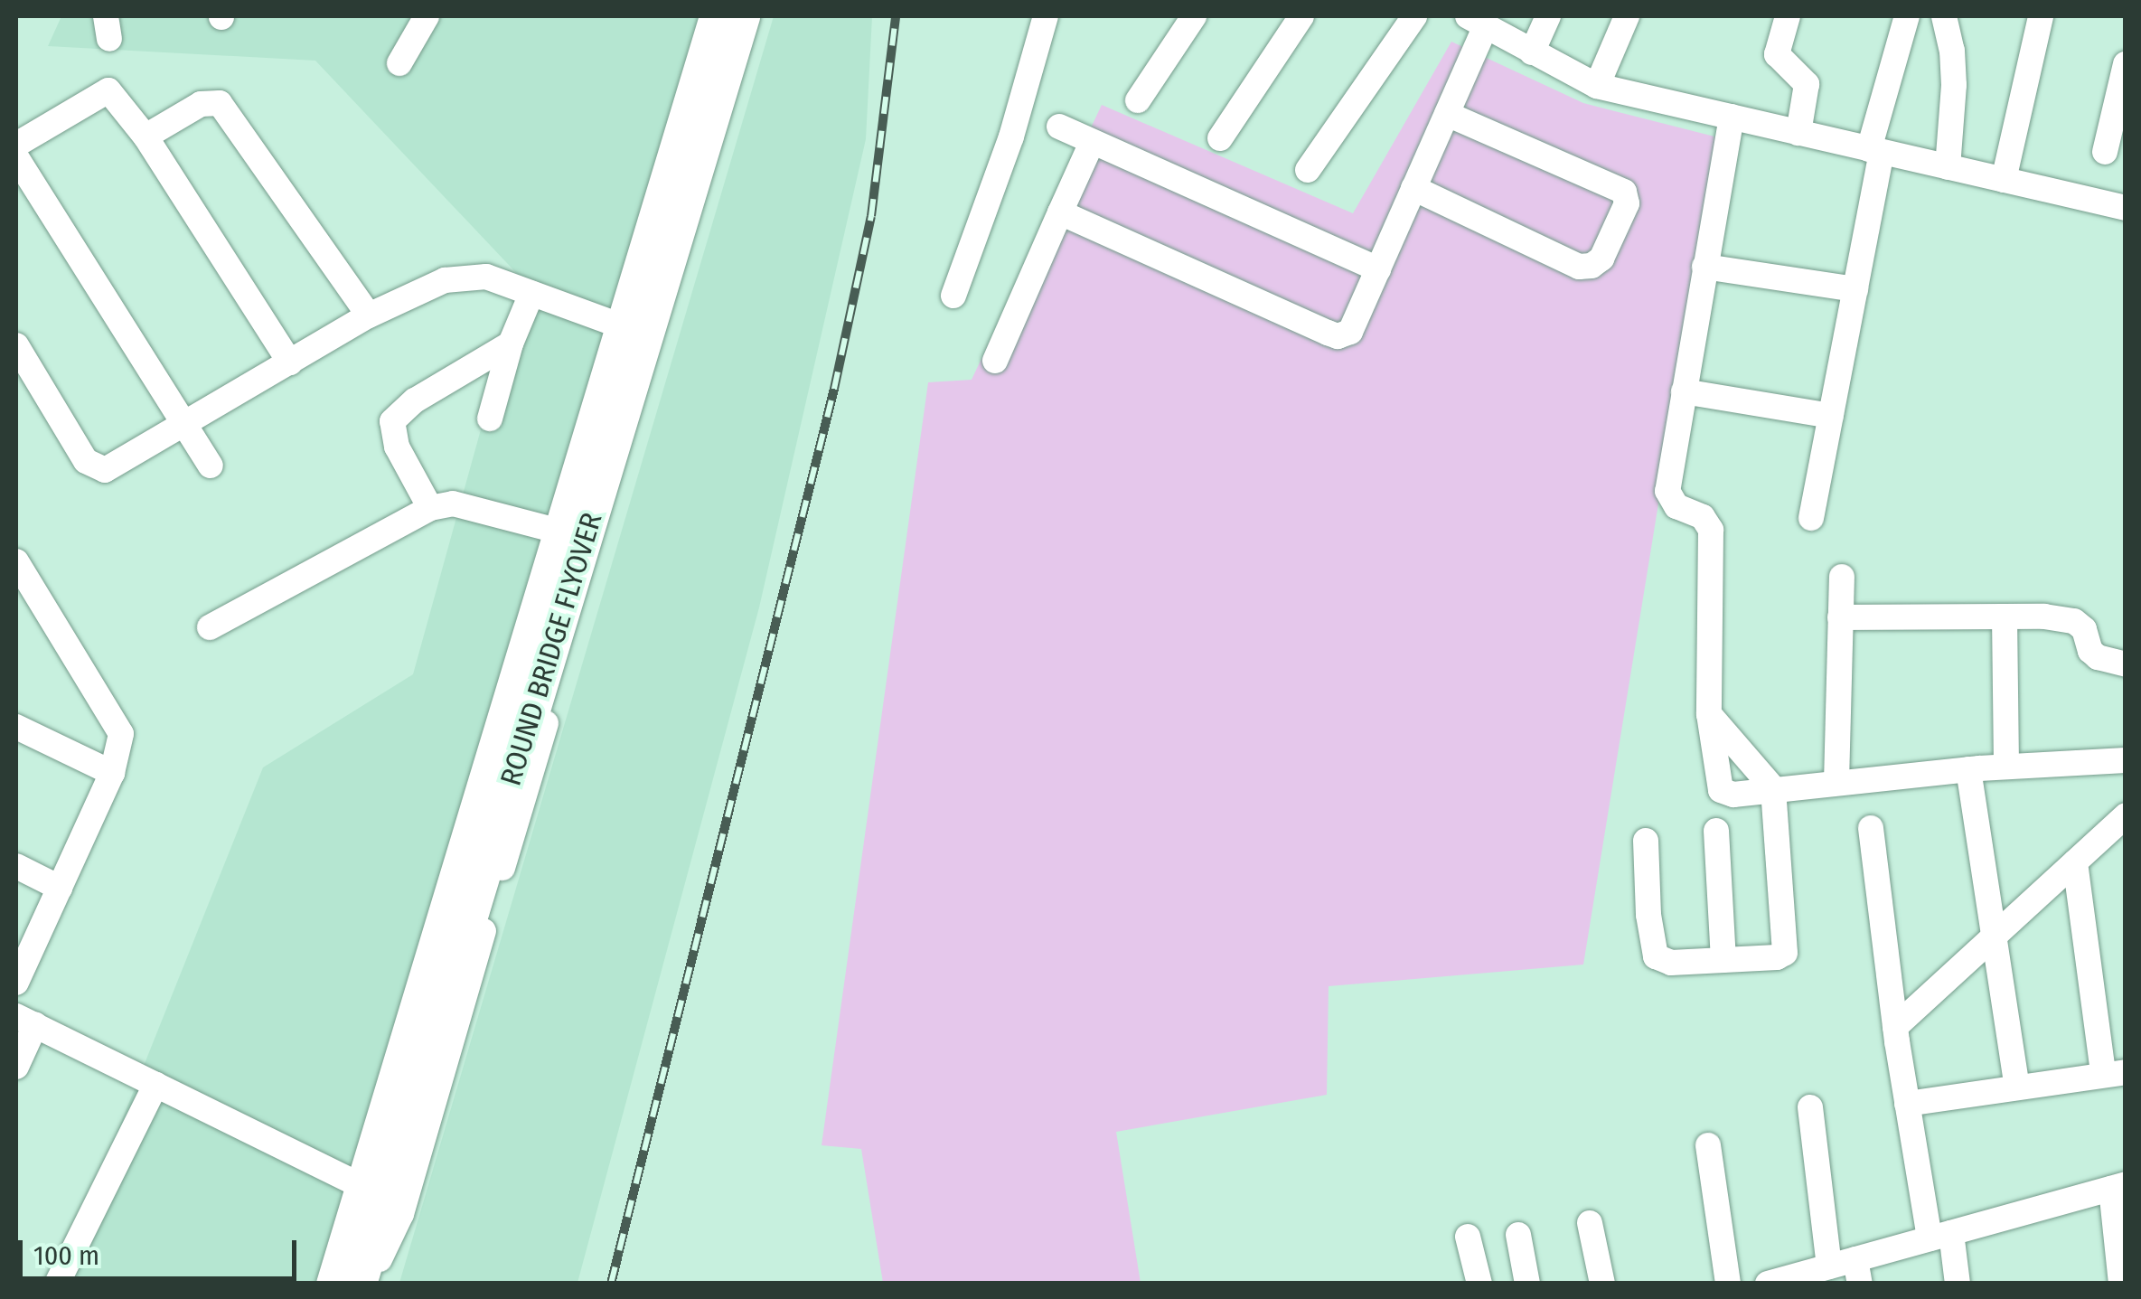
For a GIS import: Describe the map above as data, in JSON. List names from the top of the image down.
{
  "streets": {
    "main road": ["ROUND BRIDGE FLYOVER"]
  },
  "scale_bar": "100 m"
}
